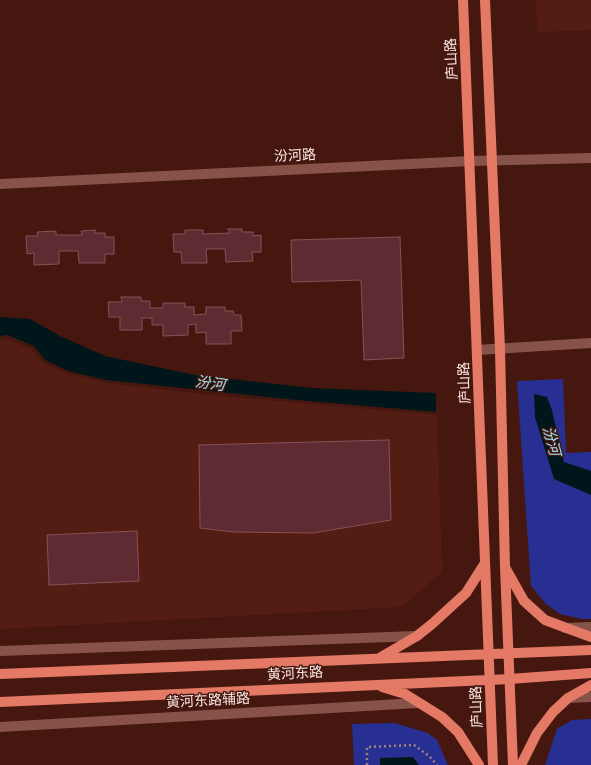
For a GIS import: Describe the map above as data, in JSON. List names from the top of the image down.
{
  "streets": {
    "main road": ["庐山路", "黄河东路"],
    "street": ["汾河路", "黄河东路辅路"]
  },
  "crossings": [
    ["庐山路", "汾河路"],
    ["庐山路", "黄河东路"]
  ],
  "water": ["汾河"]
}
